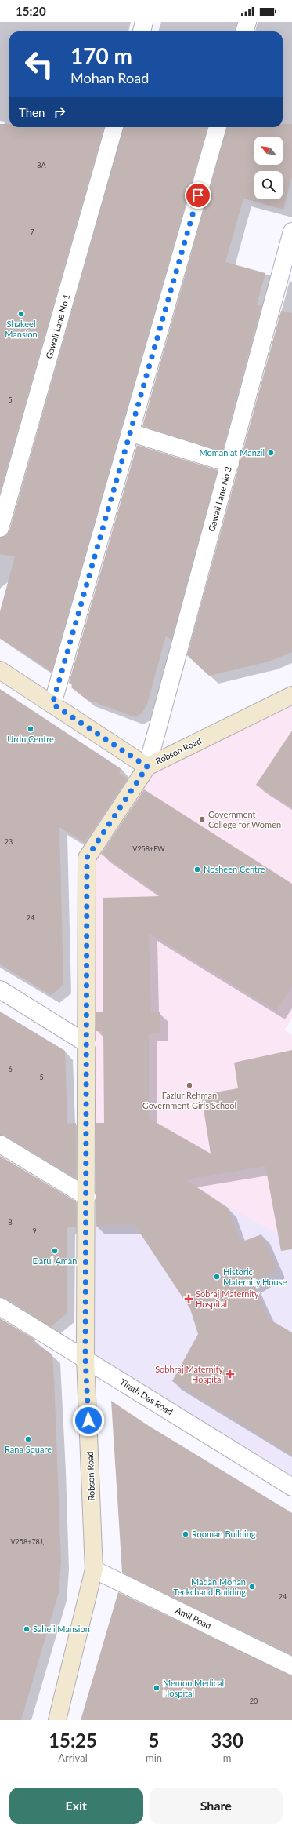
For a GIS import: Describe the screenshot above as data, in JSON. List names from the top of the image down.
{
  "streets": {
    "main road": ["Robson Road"],
    "street": [
      "Gawali Lane No 1",
      "Gawali Lane No 3",
      "Tirath Das Road",
      "Amil Road"
    ]
  },
  "crossings": [
    ["Gawali Lane No 3", "Robson Road"],
    ["Robson Road", "Tirath Das Road"],
    ["Robson Road", "Amil Road"]
  ],
  "places": {
    "other": [
      "Shakeel Mansion",
      "Momaniat Manzil",
      "Urdu Centre",
      "Government College for Women",
      "Nosheen Centre",
      "Fazlur Rehman Government Girls School",
      "Darul Aman",
      "Historic Maternity House",
      "Rana Square",
      "Rooman Building",
      "Madan Mohan Teckchand Building",
      "Saheli Mansion",
      "Memon Medical Hospital"
    ],
    "health": ["Sobraj Maternity Hospital", "Sobhraj Maternity Hospital"]
  },
  "house_numbers": [
    "8A",
    "7",
    "5",
    "23",
    "V258+FW",
    "24",
    "6",
    "5",
    "8",
    "9",
    "V258+78J,",
    "24",
    "20"
  ],
  "north": "top left",
  "page": {
    "status": "15:20",
    "turn": ["170 m", "Mohan Road"],
    "then": "Then",
    "eta": [
      "15:25",
      "Arrival",
      "5",
      "min",
      "330",
      "m"
    ],
    "buttons": ["Exit", "Share"]
  }
}
